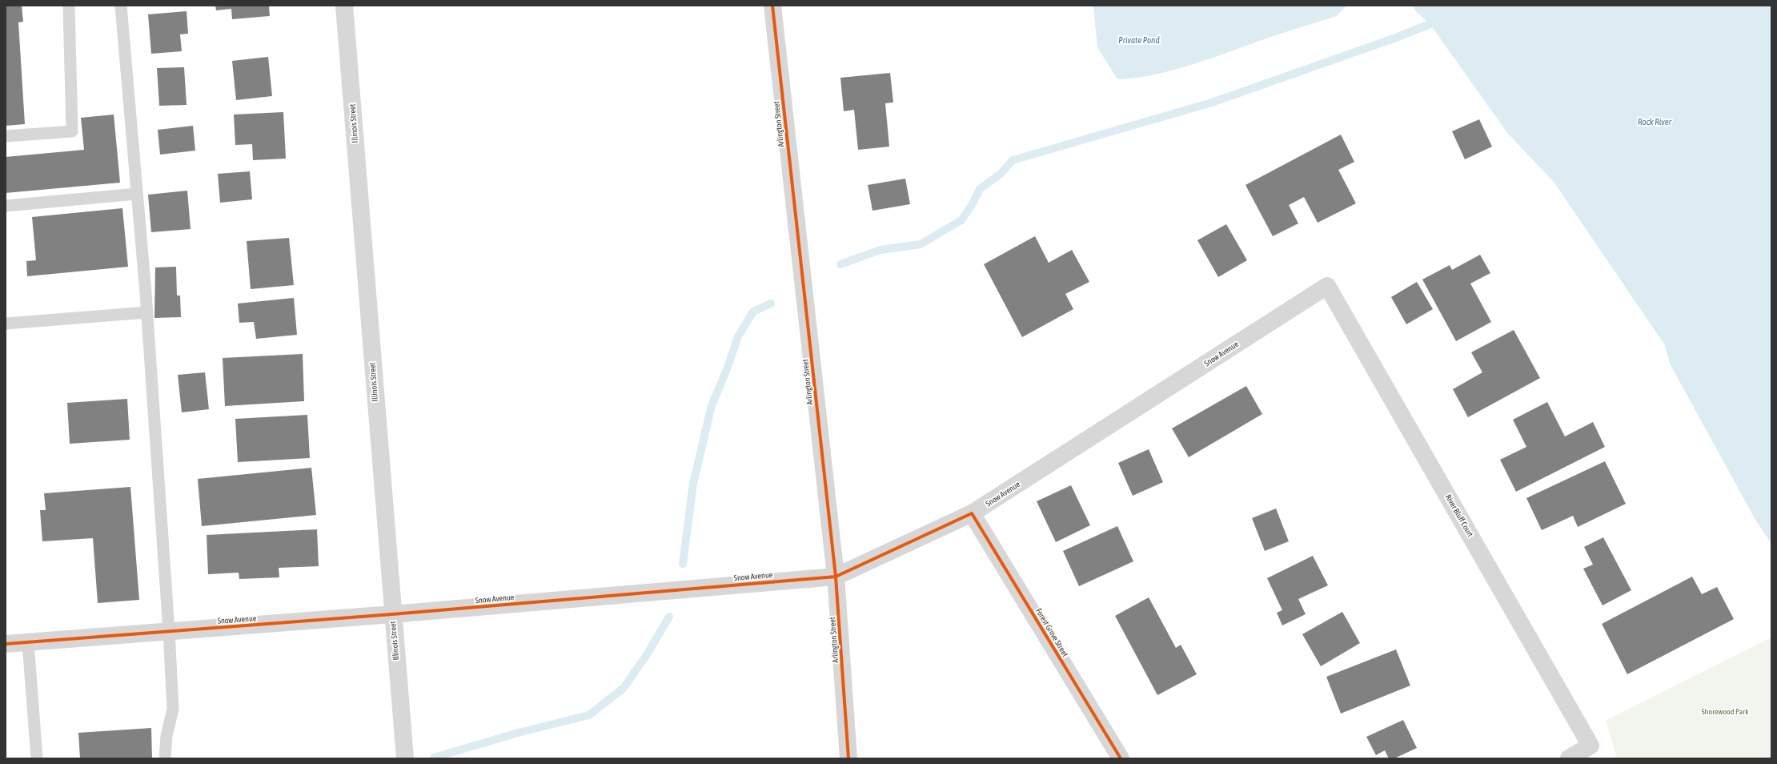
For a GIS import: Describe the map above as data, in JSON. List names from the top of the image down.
{
  "streets": {
    "street": [
      "Illinois Street",
      "Arlington Street",
      "Snow Avenue",
      "River Bluff Court",
      "Forest Grove Street"
    ]
  },
  "crossings": [
    ["Illinois Street", "Snow Avenue"],
    ["Arlington Street", "Snow Avenue"],
    ["Snow Avenue", "River Bluff Court"],
    ["Snow Avenue", "Forest Grove Street"]
  ],
  "water": ["Private Pond", "Rock River"],
  "parks": ["Shorewood Park"]
}
